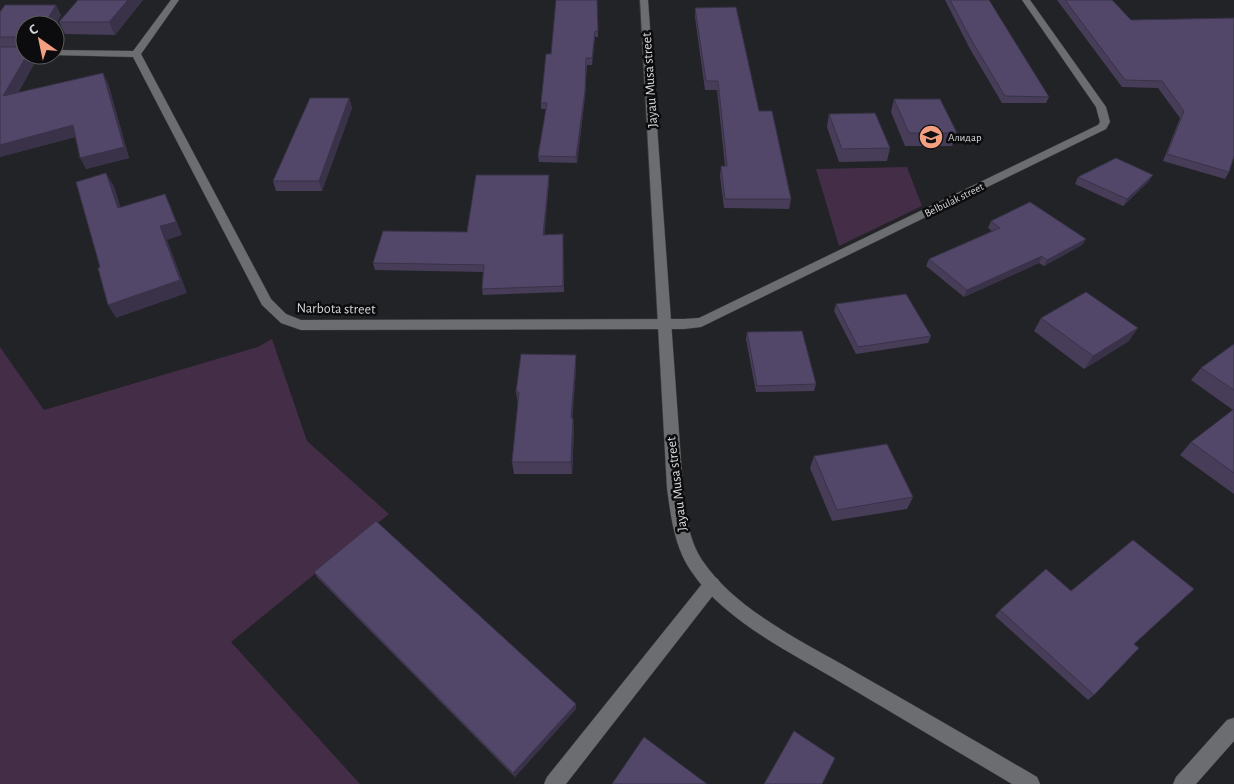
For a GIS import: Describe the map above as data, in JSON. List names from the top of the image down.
{
  "streets": {
    "street": ["Jayau Musa street", "Belbulak street", "Narbota street"]
  },
  "crossings": [
    ["Jayau Musa street", "Belbulak street"],
    ["Jayau Musa street", "Narbota street"],
    ["Belbulak street", "Narbota street"]
  ],
  "places": {
    "school or university": ["Алидар"]
  },
  "north": "top left"
}
